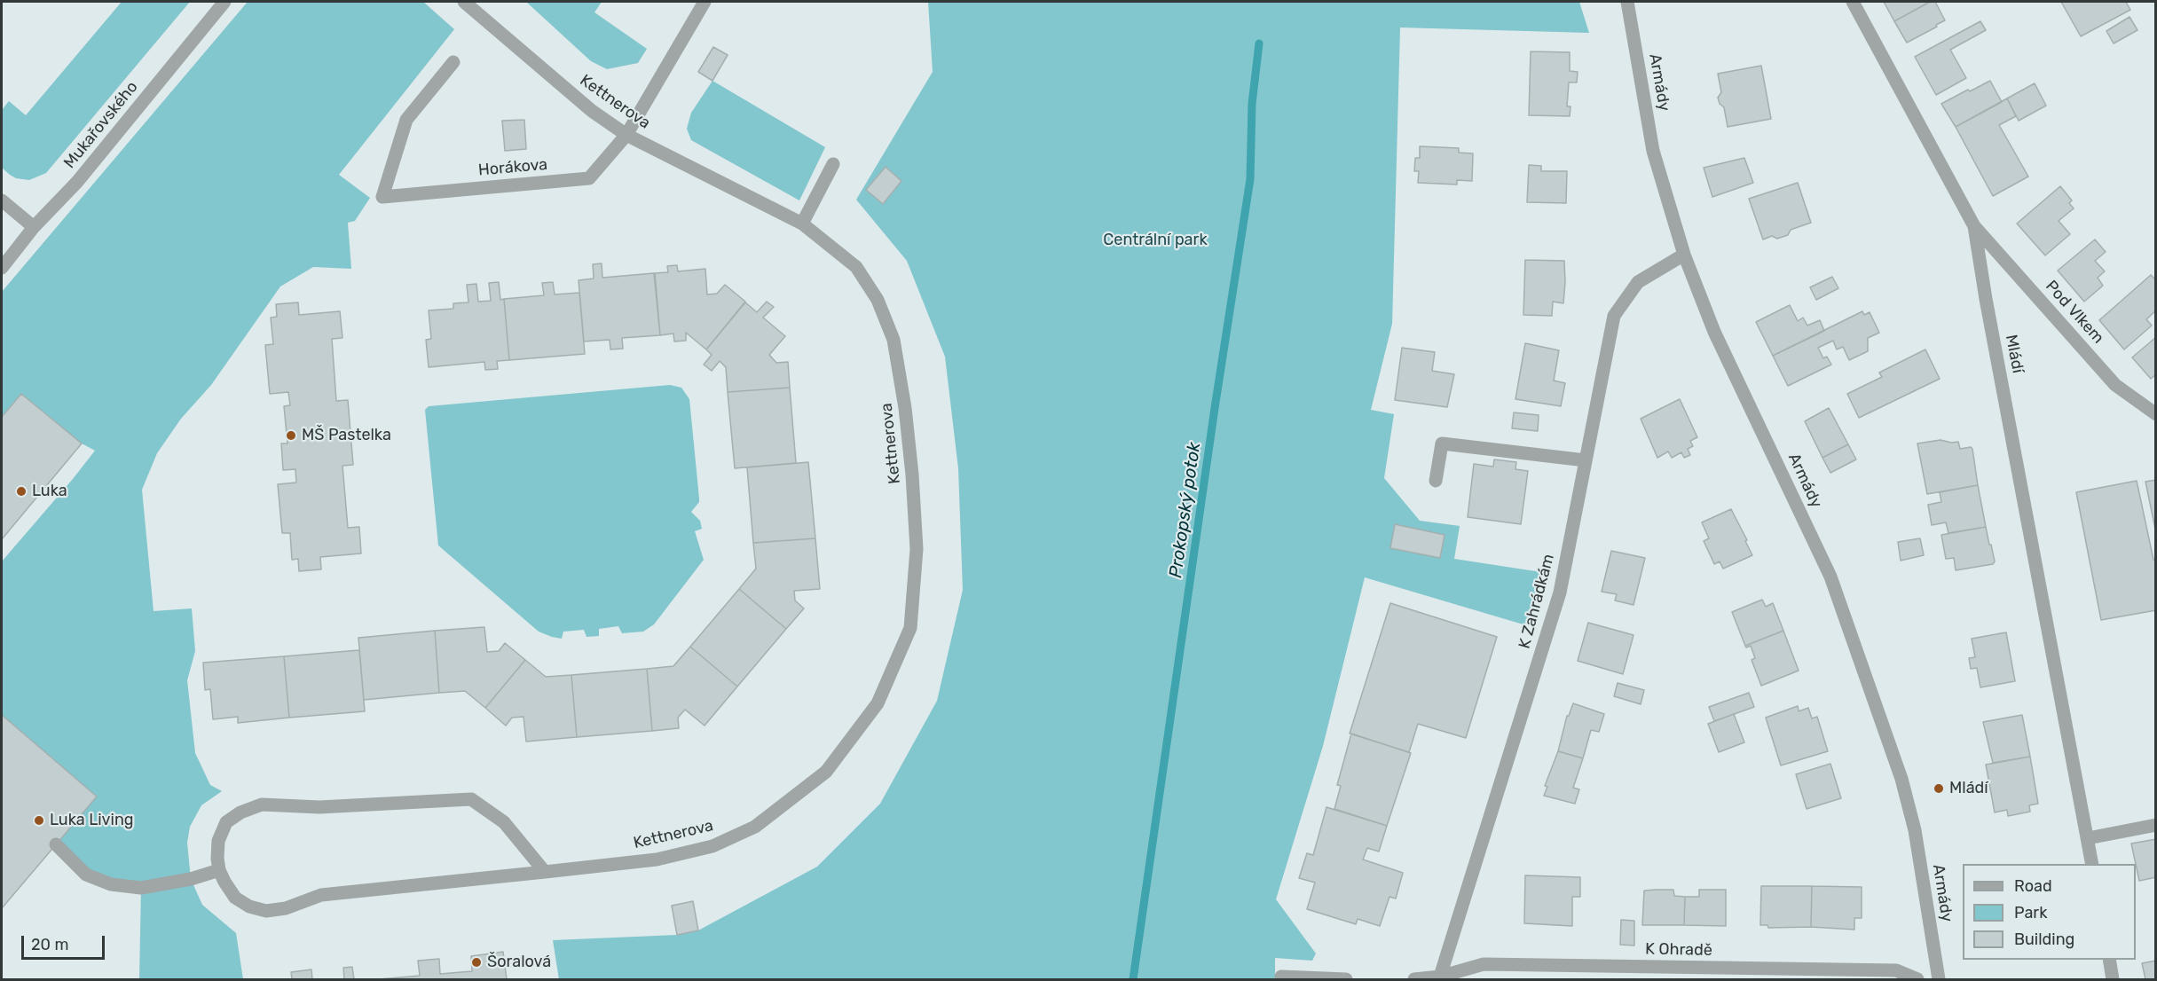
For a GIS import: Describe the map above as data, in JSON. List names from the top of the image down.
{
  "streets": {
    "street": [
      "Armády",
      "Kettnerova",
      "Mukařovského",
      "Horákova",
      "Pod Vlkem",
      "Mládí",
      "K Zahrádkám",
      "K Ohradě"
    ]
  },
  "crossings": [
    ["Armády", "K Zahrádkám"],
    ["Kettnerova", "Horákova"],
    ["Pod Vlkem", "Mládí"],
    ["K Zahrádkám", "K Ohradě"]
  ],
  "water": ["Prokopský potok"],
  "parks": ["Centrální park"],
  "places": [
    "MŠ Pastelka",
    "Luka",
    "Mládí",
    "Luka Living",
    "Šoralová"
  ],
  "legend": ["Road", "Park", "Building"],
  "scale_bar": "20 m"
}
